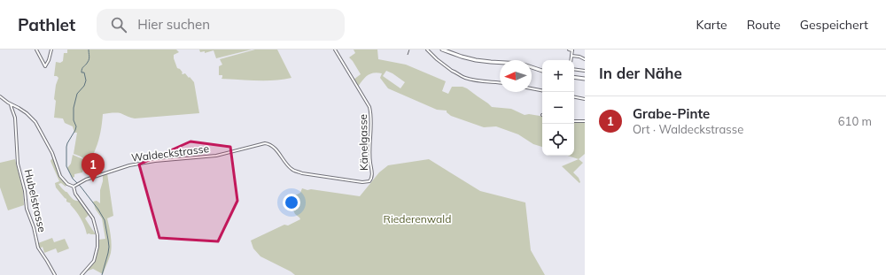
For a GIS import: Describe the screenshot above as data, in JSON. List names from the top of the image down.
{
  "streets": {
    "street": ["Känelgasse", "Waldeckstrasse", "Hubelstrasse"]
  },
  "crossings": [
    ["Känelgasse", "Waldeckstrasse"]
  ],
  "parks": ["Riederenwald"],
  "north": "left",
  "page": {
    "header": "Pathlet",
    "search": "Hier suchen",
    "nav": ["Karte", "Route", "Gespeichert"],
    "heading": "In der Nähe",
    "map_buttons": ["+", "−"],
    "list": [
      {
        "mark": "1",
        "name": "Grabe-Pinte",
        "note": "Ort · Waldeckstrasse",
        "value": "610 m"
      }
    ],
    "pins": "1"
  }
}
